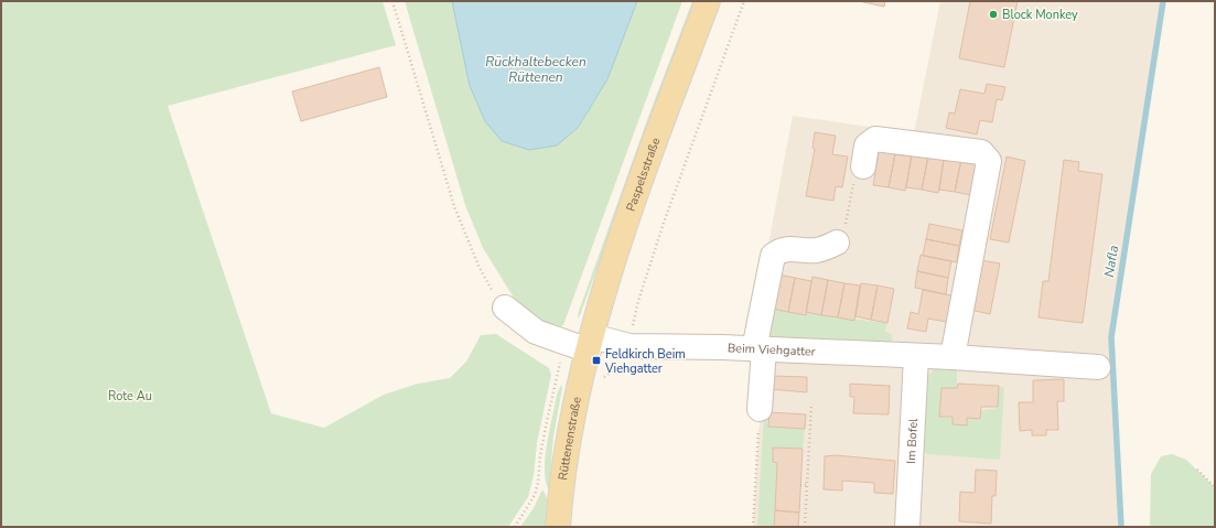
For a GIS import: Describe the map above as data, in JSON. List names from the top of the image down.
{
  "streets": {
    "main road": ["Paspelsstraße", "Rüttenenstraße"],
    "street": ["Beim Viehgatter", "Im Bofel"]
  },
  "crossings": [
    ["Paspelsstraße", "Beim Viehgatter"],
    ["Paspelsstraße", "Rüttenenstraße"],
    ["Beim Viehgatter", "Rüttenenstraße"],
    ["Beim Viehgatter", "Im Bofel"]
  ],
  "water": ["Rückhaltebecken Rüttenen", "Nafla"],
  "parks": ["Rote Au"],
  "places": {
    "other": ["Block Monkey"],
    "transit": ["Feldkirch Beim Viehgatter"]
  }
}
